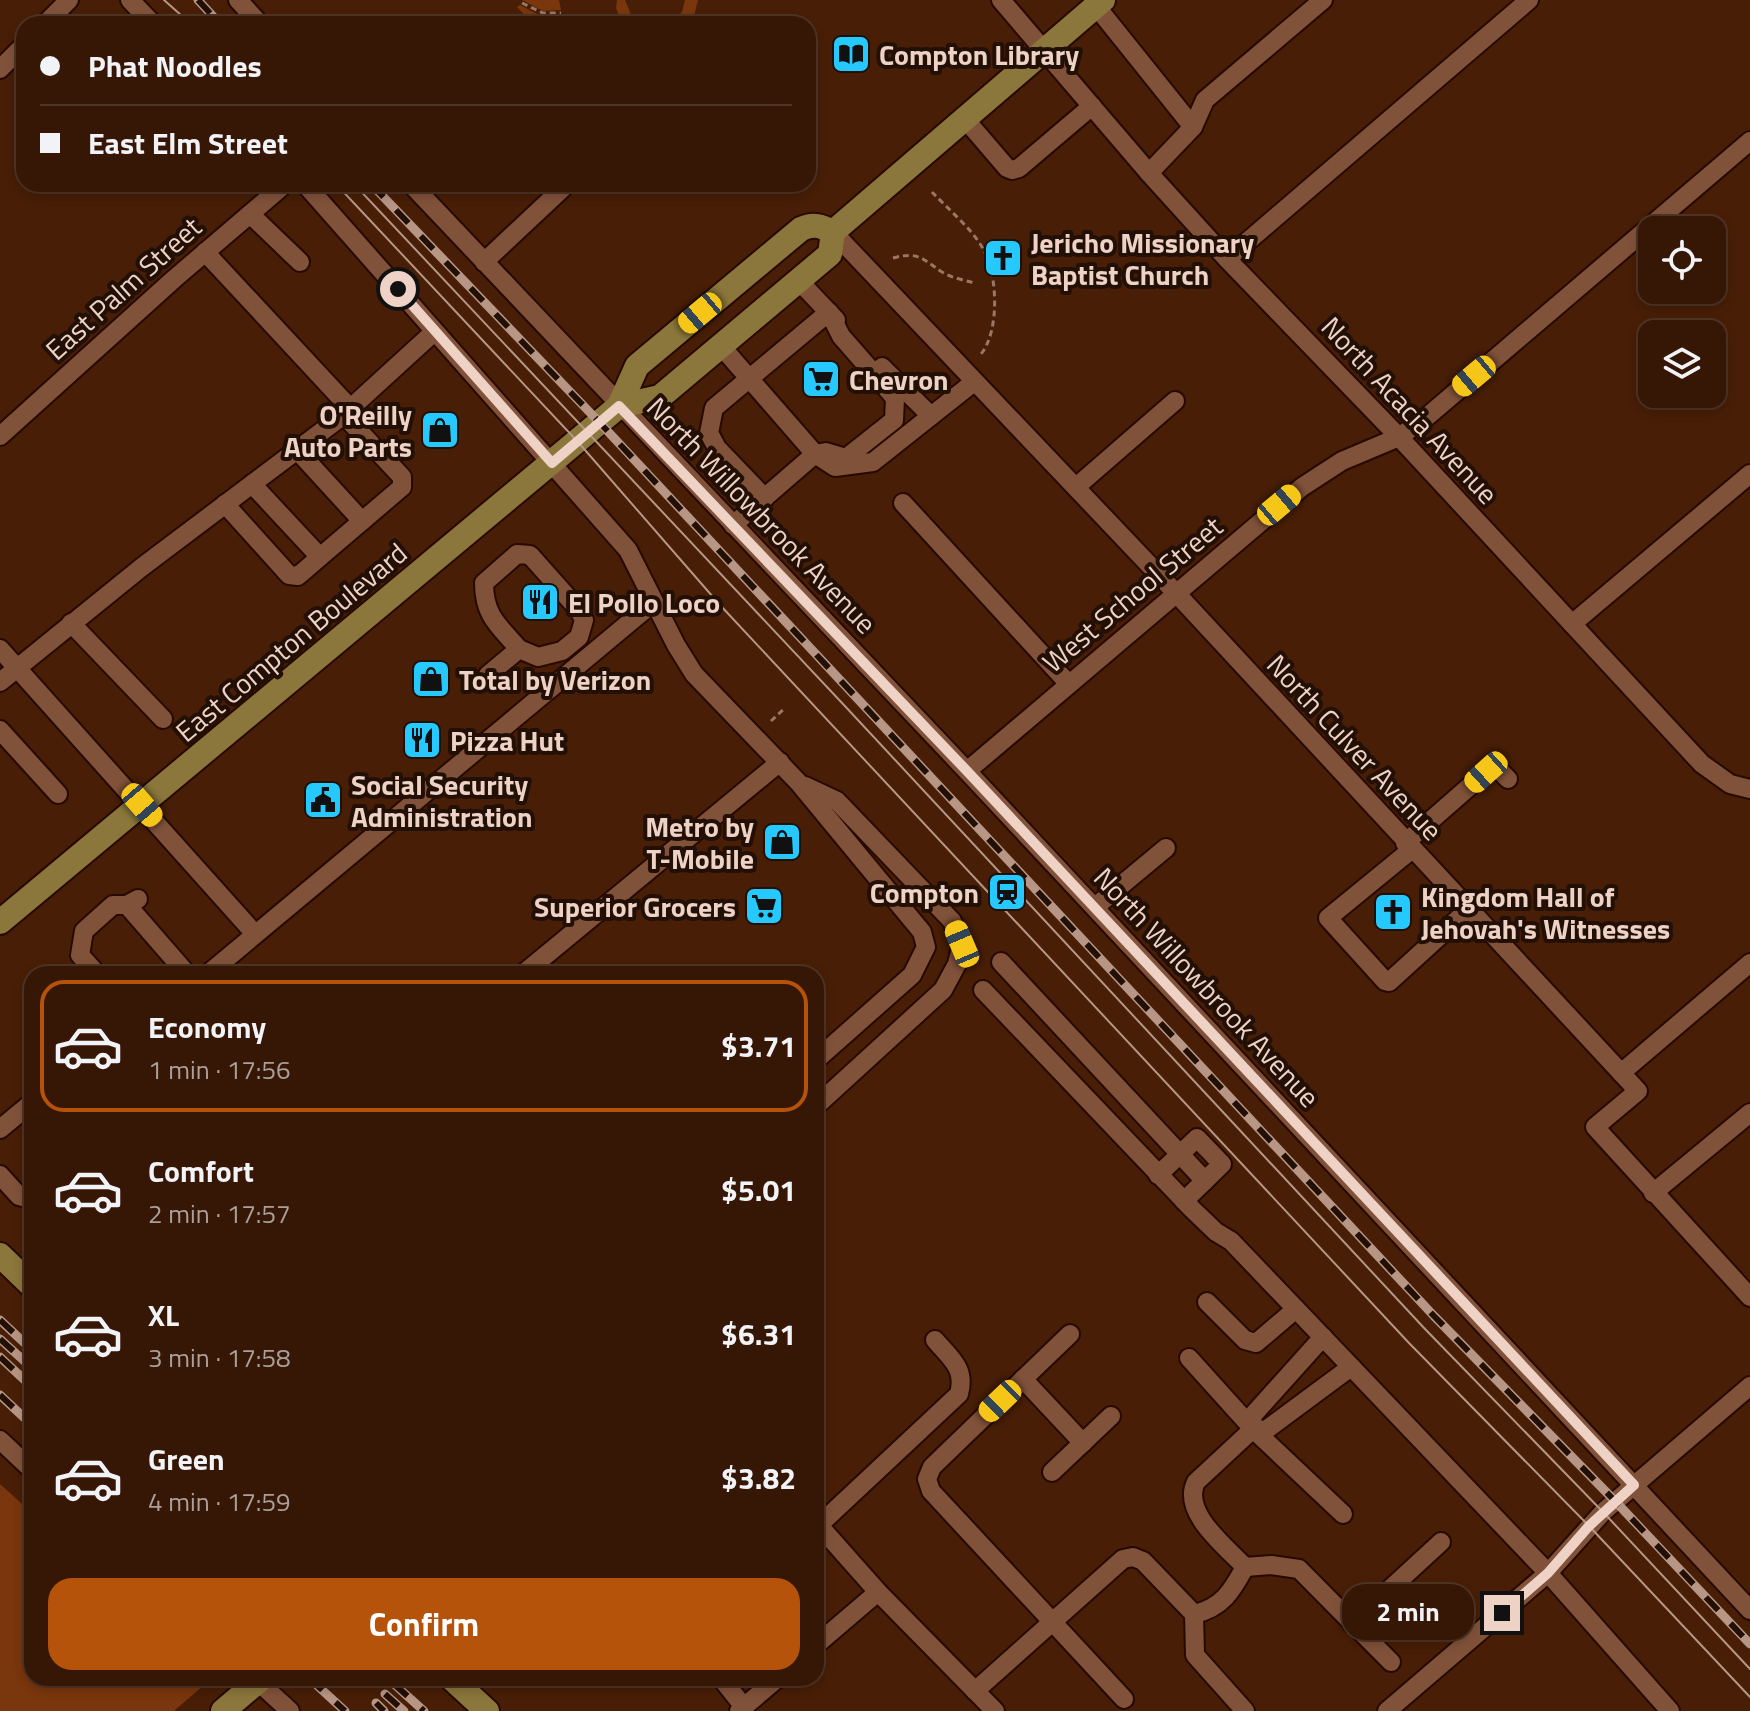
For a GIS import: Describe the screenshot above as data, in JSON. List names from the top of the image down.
{
  "streets": {
    "main road": ["East Compton Boulevard"],
    "street": [
      "East Palm Street",
      "North Acacia Avenue",
      "North Willowbrook Avenue",
      "West School Street",
      "North Culver Avenue"
    ]
  },
  "crossings": [
    ["North Acacia Avenue", "West School Street"],
    ["North Willowbrook Avenue", "West School Street"],
    ["North Willowbrook Avenue", "East Compton Boulevard"],
    ["West School Street", "North Culver Avenue"]
  ],
  "places": {
    "library": ["Compton Library"],
    "church": ["Jericho Missionary Baptist Church", "Kingdom Hall of Jehovah's Witnesses"],
    "supermarket": ["Chevron", "Superior Grocers"],
    "shop": ["O'Reilly Auto Parts", "Total by Verizon", "Metro by T-Mobile"],
    "restaurant": ["El Pollo Loco", "Pizza Hut"],
    "public building": ["Social Security Administration"],
    "station": ["Compton"]
  },
  "page": {
    "banner": ["Phat Noodles", "East Elm Street"],
    "list": [
      {
        "name": "Economy",
        "note": "1 min · 17:56",
        "value": "$3.71"
      },
      {
        "name": "Comfort",
        "note": "2 min · 17:57",
        "value": "$5.01"
      },
      {
        "name": "XL",
        "note": "3 min · 17:58",
        "value": "$6.31"
      },
      {
        "name": "Green",
        "note": "4 min · 17:59",
        "value": "$3.82"
      }
    ],
    "buttons": "Confirm",
    "bubble": "2 min"
  }
}
